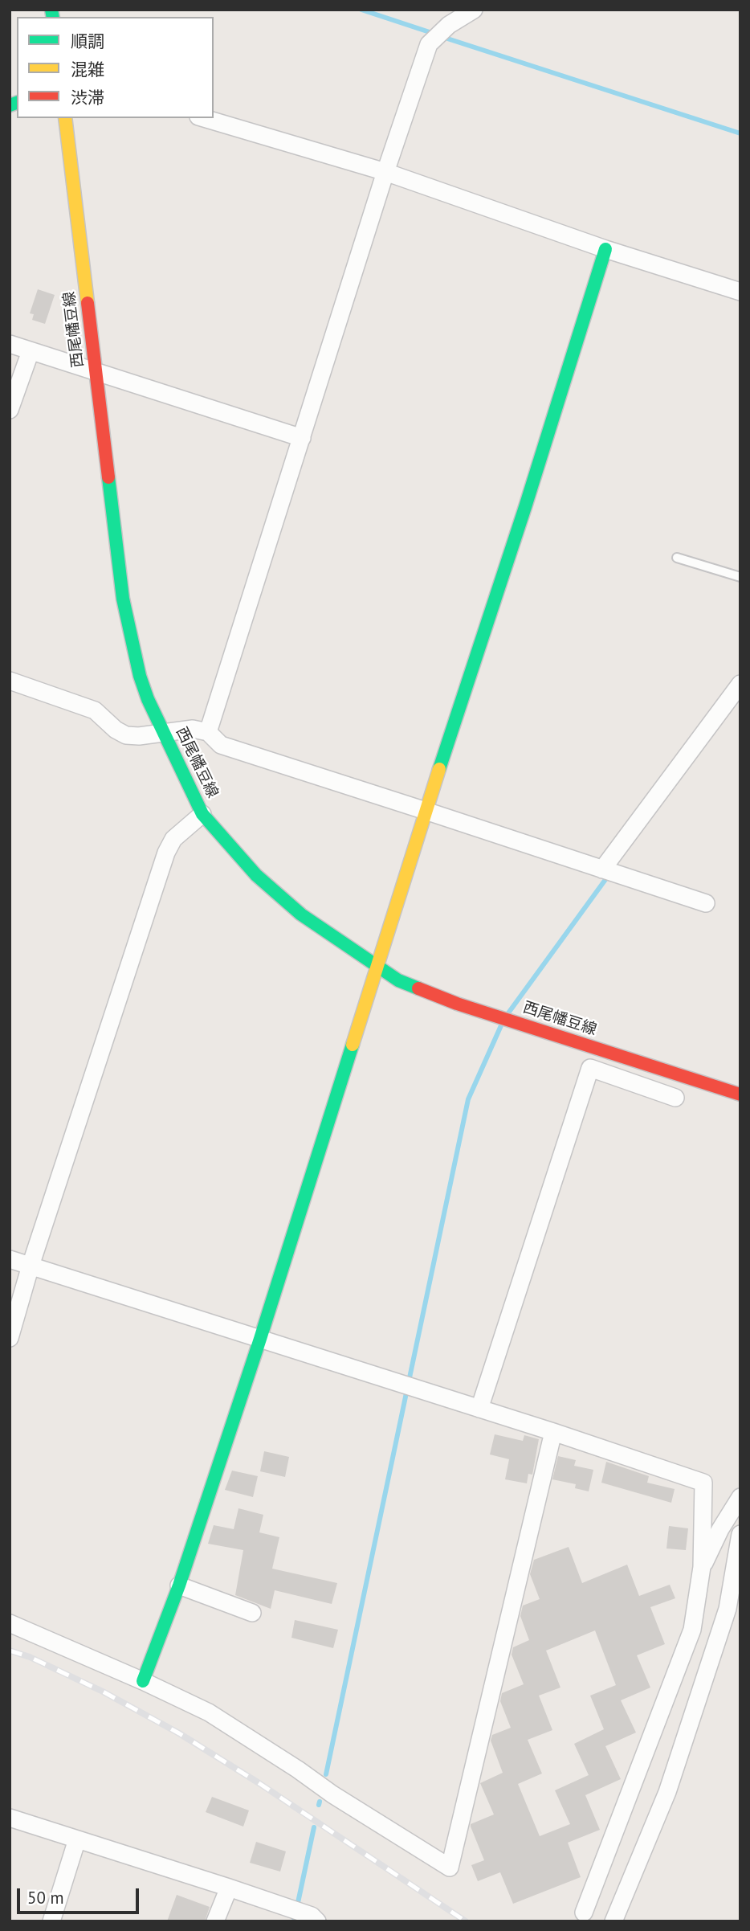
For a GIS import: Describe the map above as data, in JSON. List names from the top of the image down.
{
  "streets": {
    "street": ["西尾幡豆線"]
  },
  "legend": ["順調", "混雑", "渋滞"],
  "scale_bar": "50 m"
}
